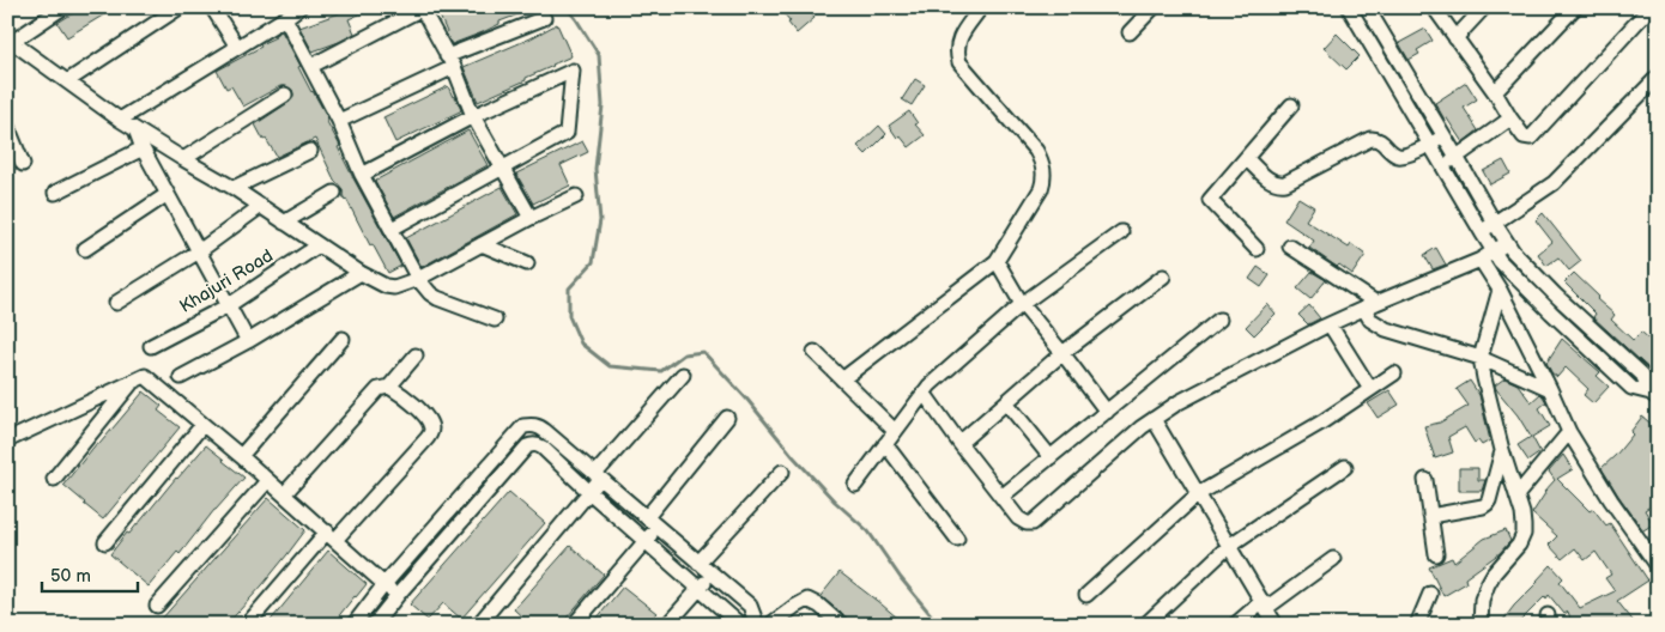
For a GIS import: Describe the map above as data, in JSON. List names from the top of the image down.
{
  "streets": {
    "street": ["Khajuri Road"]
  },
  "scale_bar": "50 m"
}
